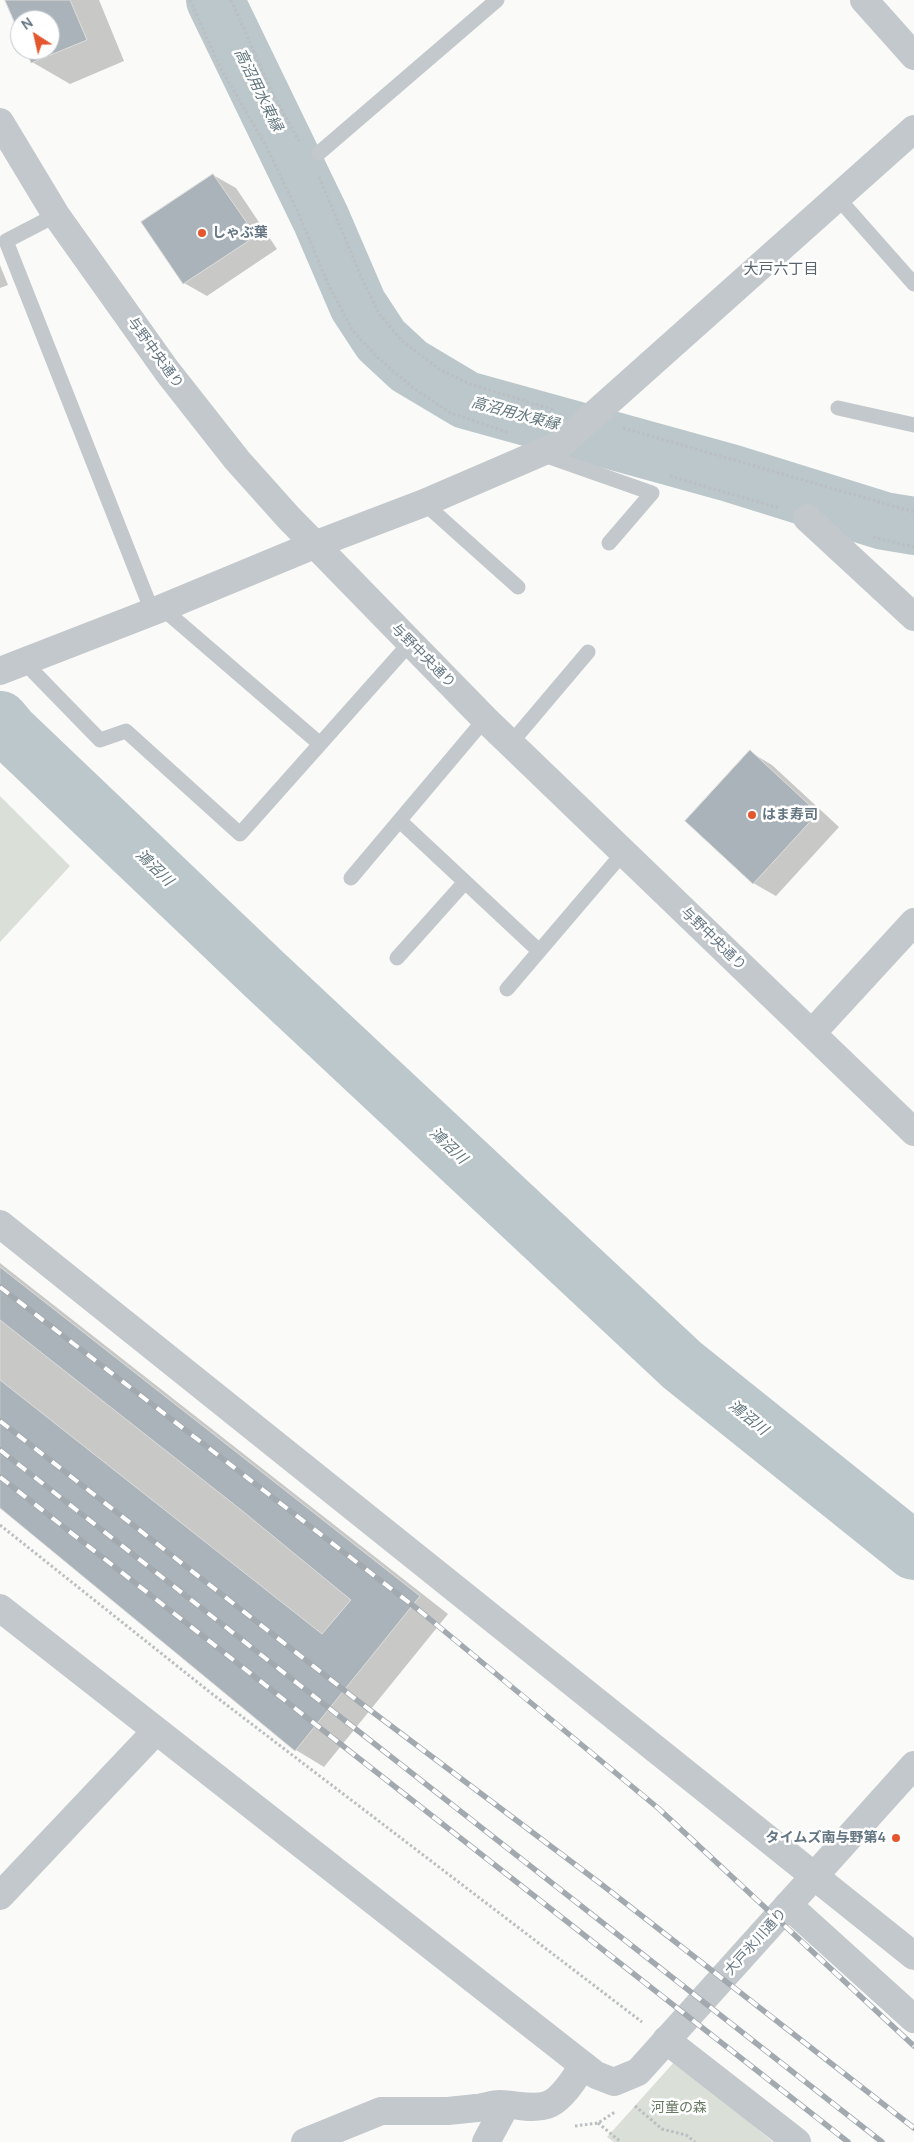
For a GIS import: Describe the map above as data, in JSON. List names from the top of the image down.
{
  "streets": {
    "street": ["与野中央通り", "大戸氷川通り"]
  },
  "districts": ["大戸六丁目"],
  "water": ["高沼用水東縁", "鴻沼川"],
  "parks": ["河童の森"],
  "places": ["しゃぶ葉", "はま寿司", "タイムズ南与野第4"],
  "north": "top left"
}
